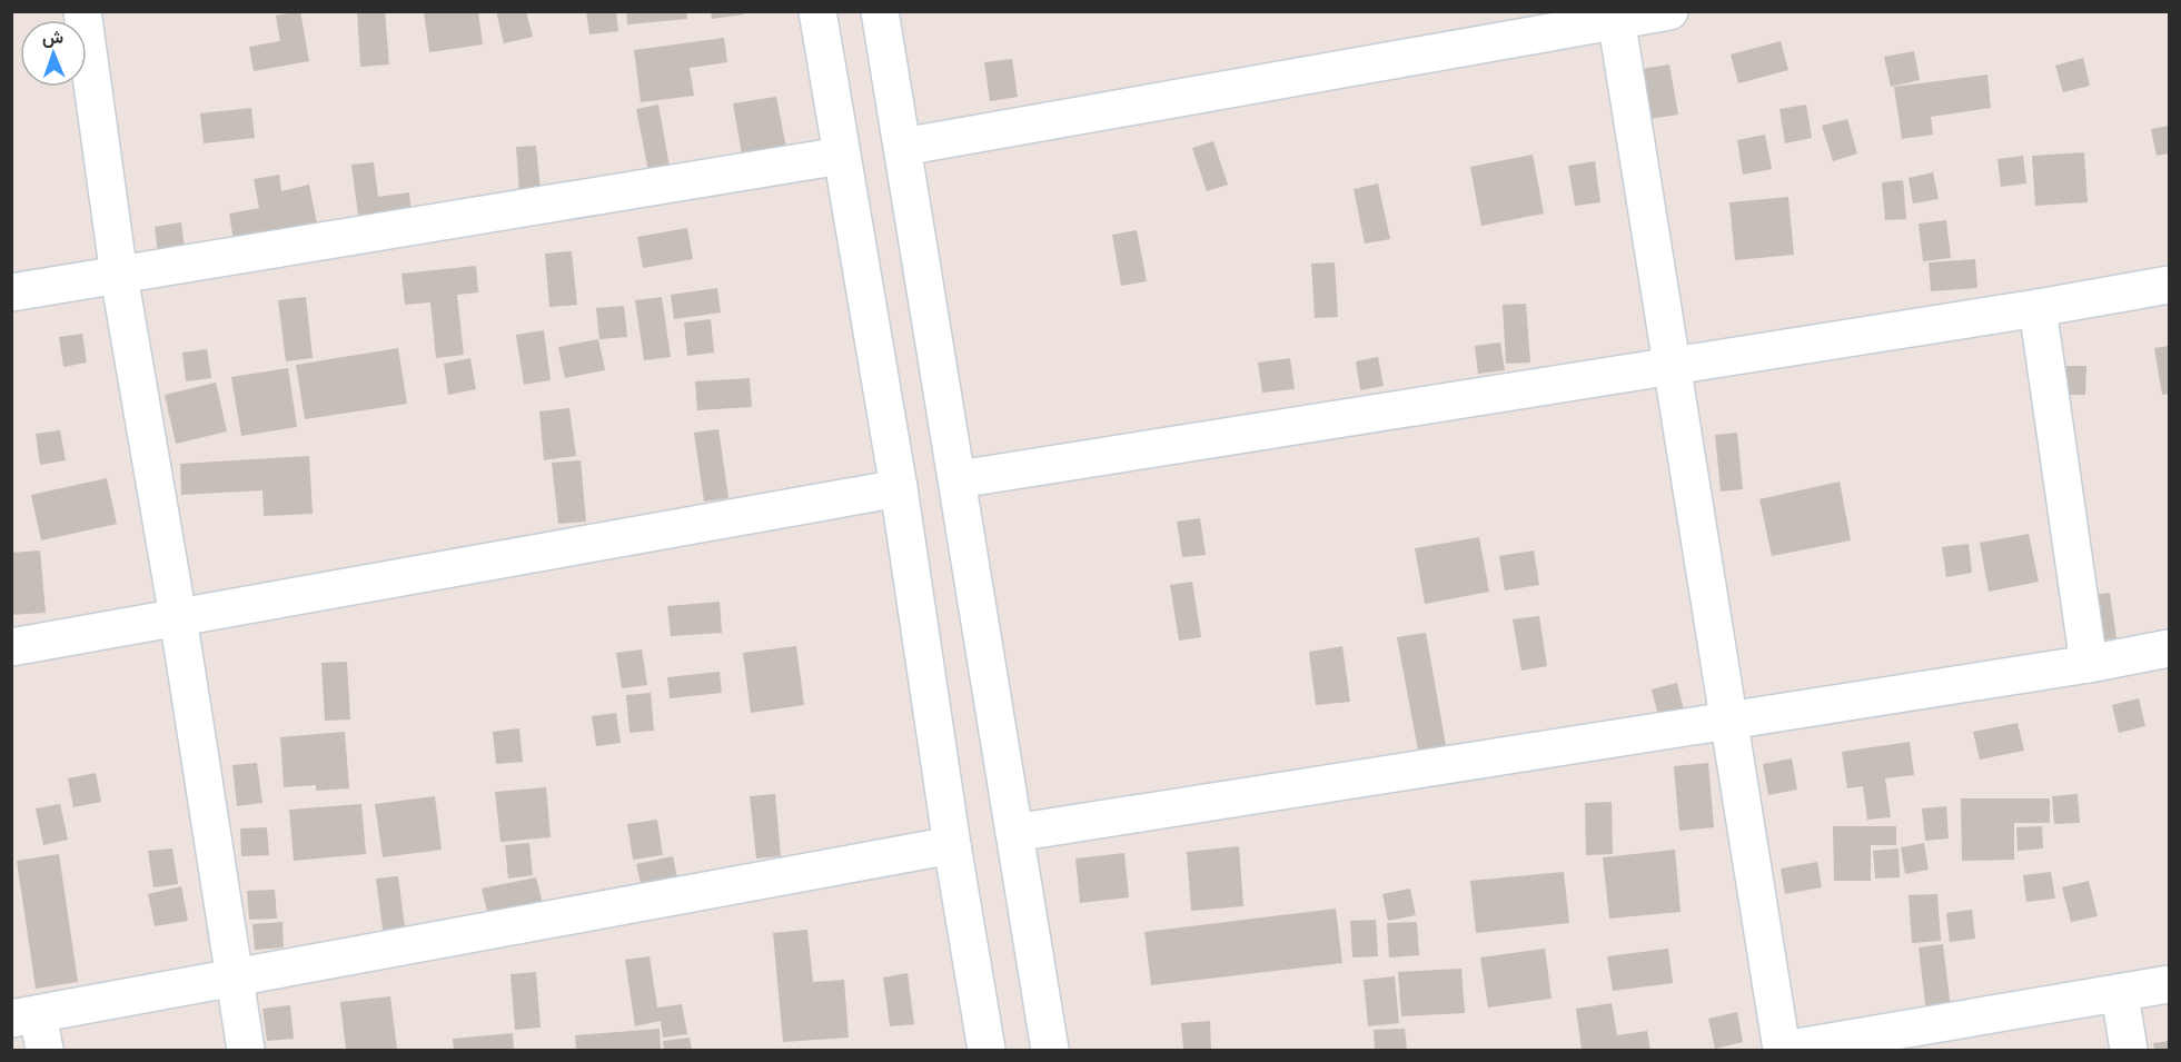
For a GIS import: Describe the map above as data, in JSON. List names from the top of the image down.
{
  "north": "top"
}
